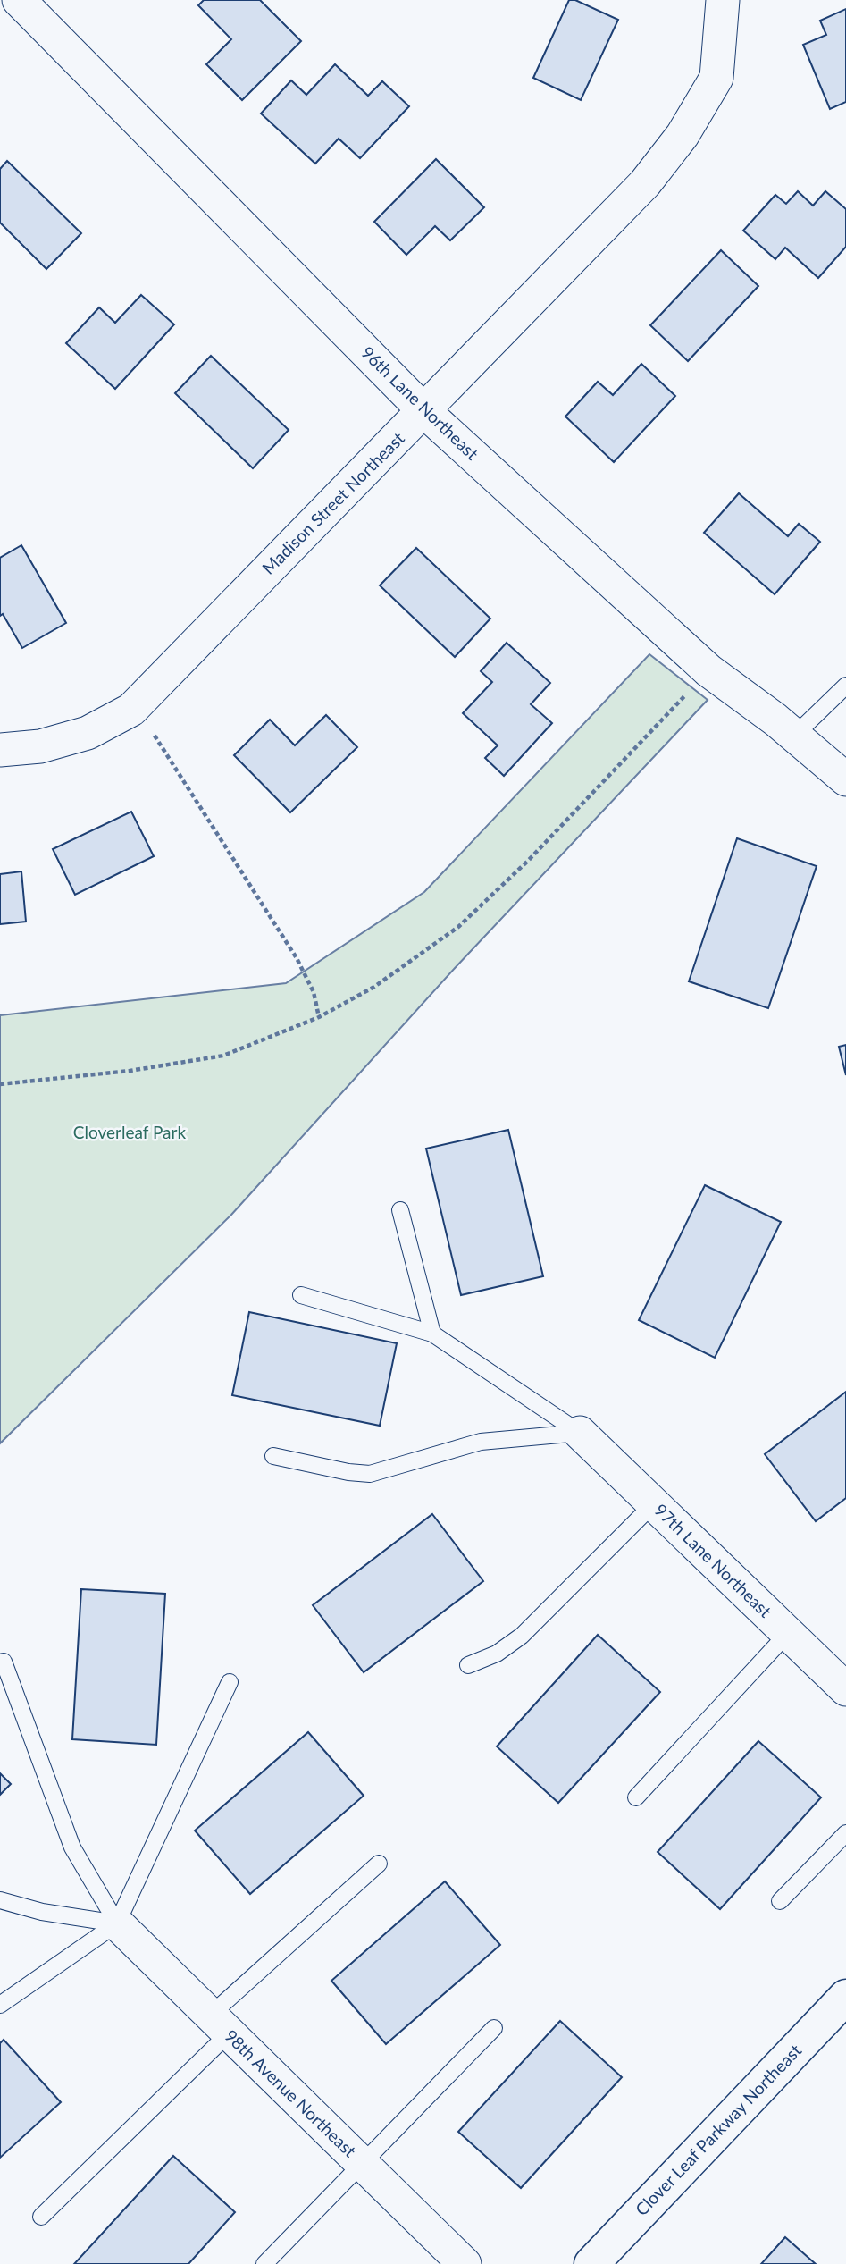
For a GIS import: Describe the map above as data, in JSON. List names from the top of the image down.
{
  "streets": {
    "street": [
      "96th Lane Northeast",
      "Madison Street Northeast",
      "97th Lane Northeast",
      "98th Avenue Northeast",
      "Clover Leaf Parkway Northeast"
    ]
  },
  "crossings": [
    ["96th Lane Northeast", "Madison Street Northeast"]
  ],
  "parks": ["Cloverleaf Park"]
}
